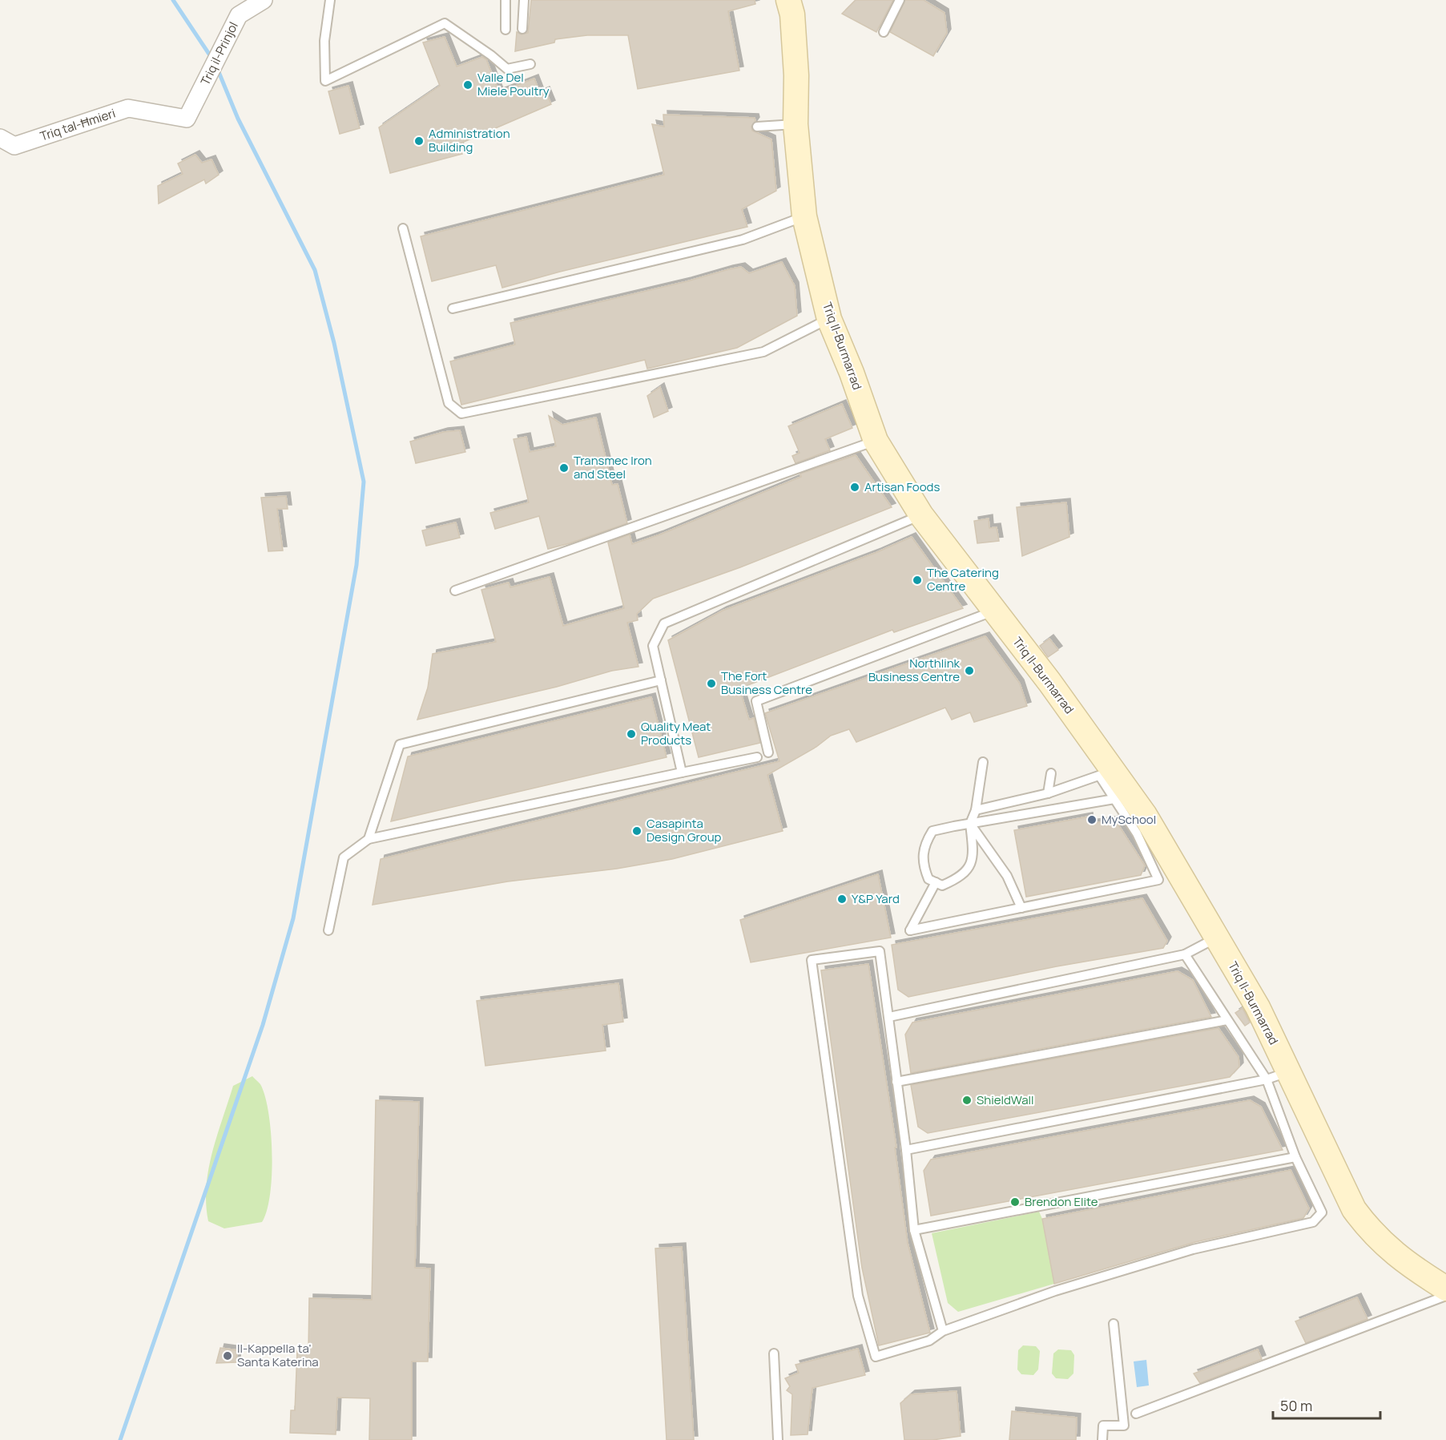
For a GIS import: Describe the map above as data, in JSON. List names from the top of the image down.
{
  "streets": {
    "street": ["Triq il-Prinjol", "Triq tal-Ħmieri", "Triq Il-Burmarrad"]
  },
  "crossings": [
    ["Triq il-Prinjol", "Triq tal-Ħmieri"]
  ],
  "places": [
    "Valle Del Miele Poultry",
    "Administration Building",
    "Transmec Iron and Steel",
    "Artisan Foods",
    "The Catering Centre",
    "Northlink Business Centre",
    "The Fort Business Centre",
    "Quality Meat Products",
    "MySchool",
    "Casapinta Design Group",
    "Y&P Yard",
    "ShieldWall",
    "Brendon Elite",
    "Il-Kappella ta' Santa Katerina"
  ],
  "scale_bar": "50 m"
}
